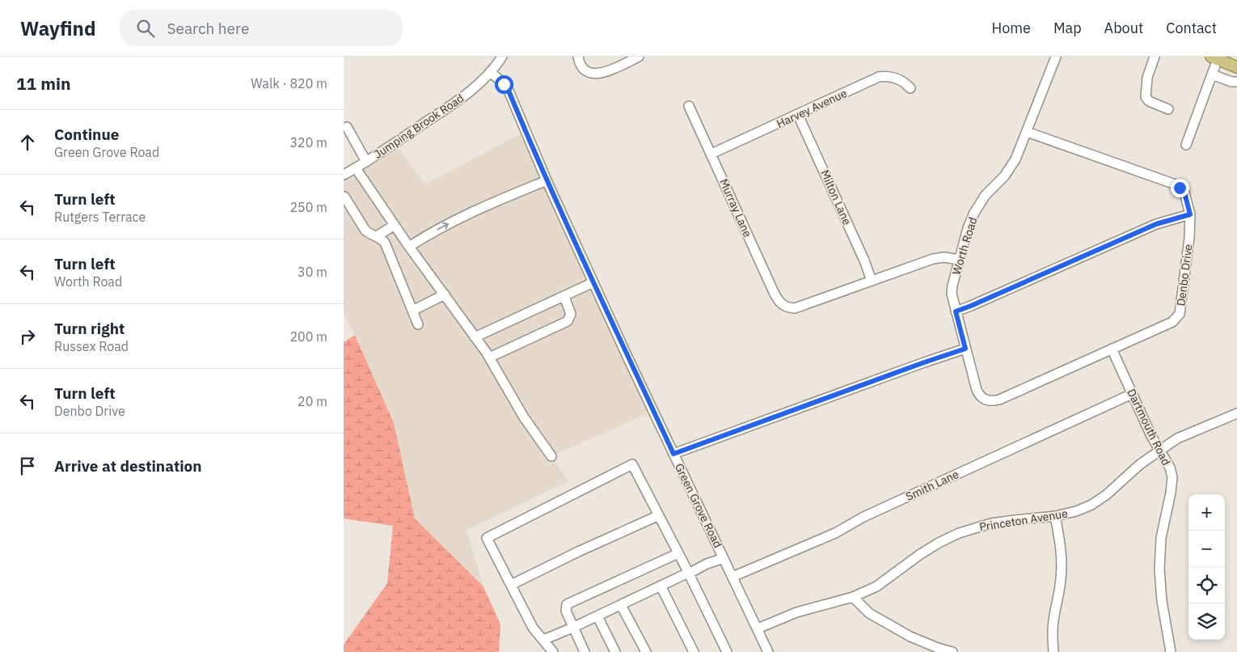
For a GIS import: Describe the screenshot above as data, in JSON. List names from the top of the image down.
{
  "streets": {
    "street": [
      "Harvey Avenue",
      "Jumping Brook Road",
      "Milton Lane",
      "Murray Lane",
      "Worth Road",
      "Denbo Drive",
      "Dartmouth Road",
      "Smith Lane",
      "Green Grove Road",
      "Princeton Avenue"
    ]
  },
  "crossings": [
    ["Harvey Avenue", "Milton Lane"],
    ["Harvey Avenue", "Murray Lane"],
    ["Jumping Brook Road", "Green Grove Road"],
    ["Milton Lane", "Murray Lane"],
    ["Worth Road", "Denbo Drive"],
    ["Denbo Drive", "Dartmouth Road"],
    ["Dartmouth Road", "Smith Lane"],
    ["Dartmouth Road", "Princeton Avenue"],
    ["Smith Lane", "Green Grove Road"],
    ["Green Grove Road", "Princeton Avenue"]
  ],
  "page": {
    "header": "Wayfind",
    "search": "Search here",
    "nav": [
      "Home",
      "Map",
      "About",
      "Contact"
    ],
    "heading": ["11 min", "Walk · 820 m"],
    "list": [
      ["Continue", "Green Grove Road", "320 m"],
      ["Turn left", "Rutgers Terrace", "250 m"],
      ["Turn left", "Worth Road", "30 m"],
      ["Turn right", "Russex Road", "200 m"],
      ["Turn left", "Denbo Drive", "20 m"],
      "Arrive at destination"
    ],
    "map_buttons": ["+", "−"]
  }
}
